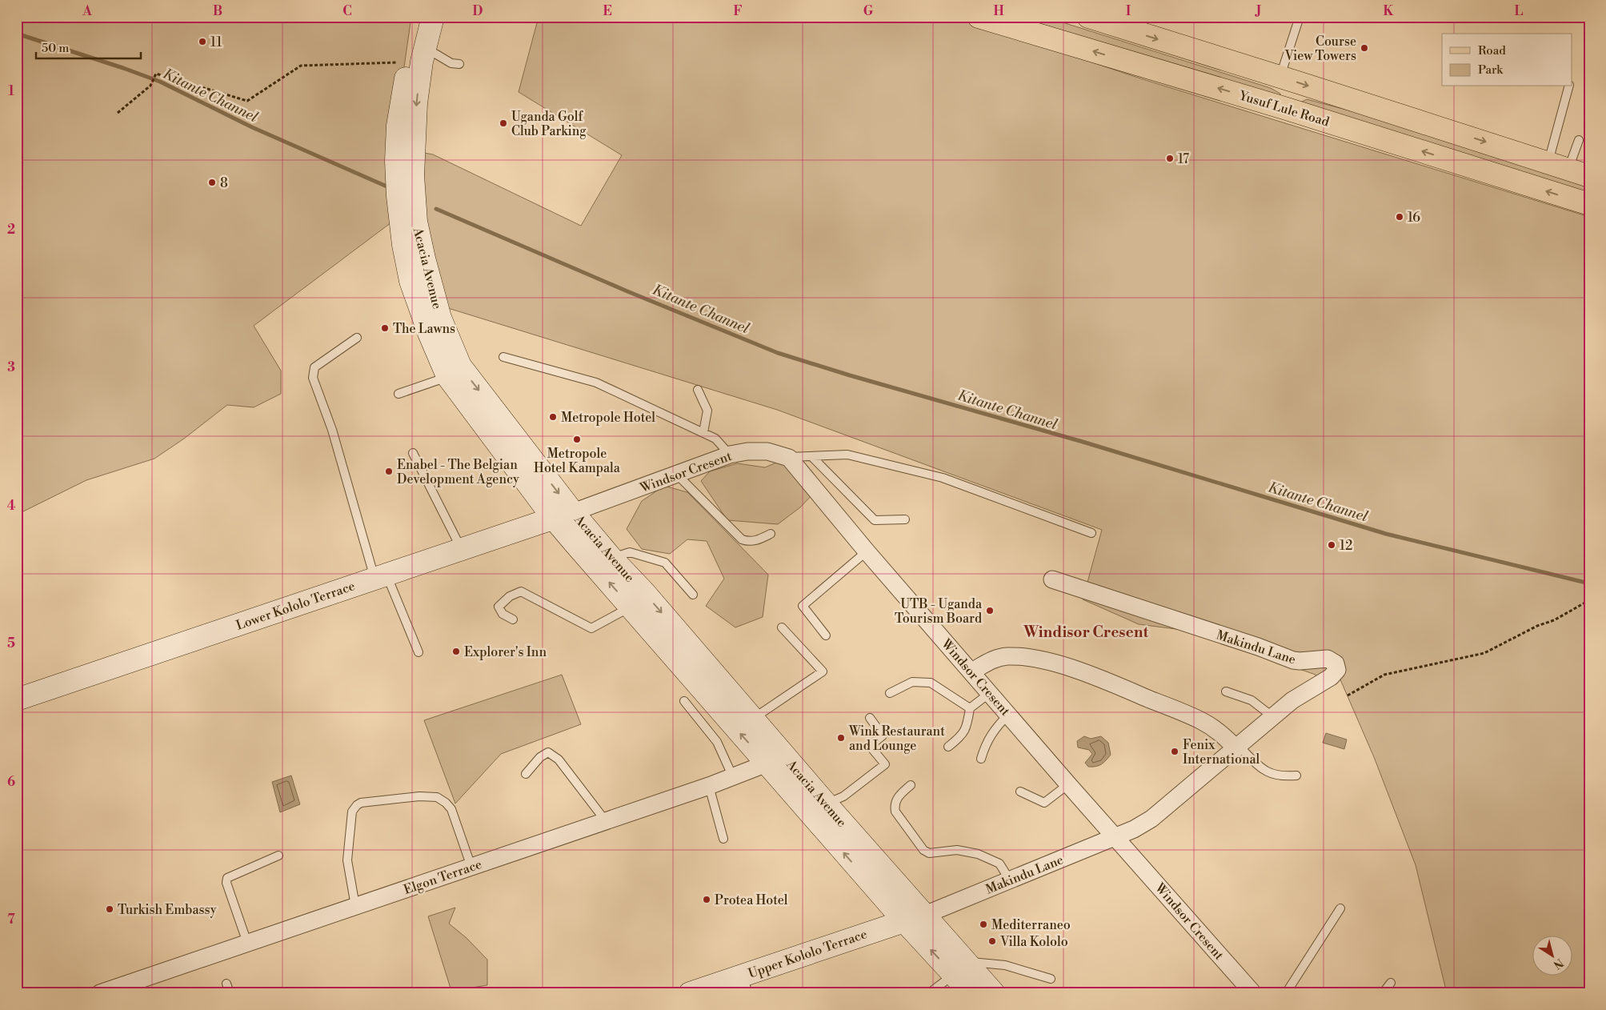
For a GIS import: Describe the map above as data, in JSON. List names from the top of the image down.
{
  "streets": {
    "main road": [
      "Yusuf Lule Road",
      "Acacia Avenue",
      "Lower Kololo Terrace",
      "Upper Kololo Terrace"
    ],
    "street": ["Windsor Cresent", "Makindu Lane", "Elgon Terrace"]
  },
  "crossings": [
    ["Acacia Avenue", "Windsor Cresent"],
    ["Acacia Avenue", "Lower Kololo Terrace"],
    ["Acacia Avenue", "Makindu Lane"],
    ["Acacia Avenue", "Elgon Terrace"],
    ["Acacia Avenue", "Upper Kololo Terrace"],
    ["Windsor Cresent", "Lower Kololo Terrace"],
    ["Windsor Cresent", "Makindu Lane"],
    ["Makindu Lane", "Upper Kololo Terrace"]
  ],
  "districts": ["Windisor Cresent"],
  "water": ["Kitante Channel"],
  "places": [
    "11",
    "Course View Towers",
    "Uganda Golf Club Parking",
    "17",
    "8",
    "16",
    "The Lawns",
    "Metropole Hotel",
    "Metropole Hotel Kampala",
    "Enabel - The Belgian Development Agency",
    "12",
    "UTB - Uganda Tourism Board",
    "Explorer's Inn",
    "Wink Restaurant and Lounge",
    "Fenix International",
    "Protea Hotel",
    "Turkish Embassy",
    "Mediterraneo",
    "Villa Kololo"
  ],
  "legend": ["Road", "Park"],
  "scale_bar": "50 m",
  "north": "bottom right",
  "grid": {
    "columns": [
      "A",
      "B",
      "C",
      "D",
      "E",
      "F",
      "G",
      "H",
      "I",
      "J",
      "K",
      "L"
    ],
    "rows": [
      "1",
      "2",
      "3",
      "4",
      "5",
      "6",
      "7"
    ]
  }
}
